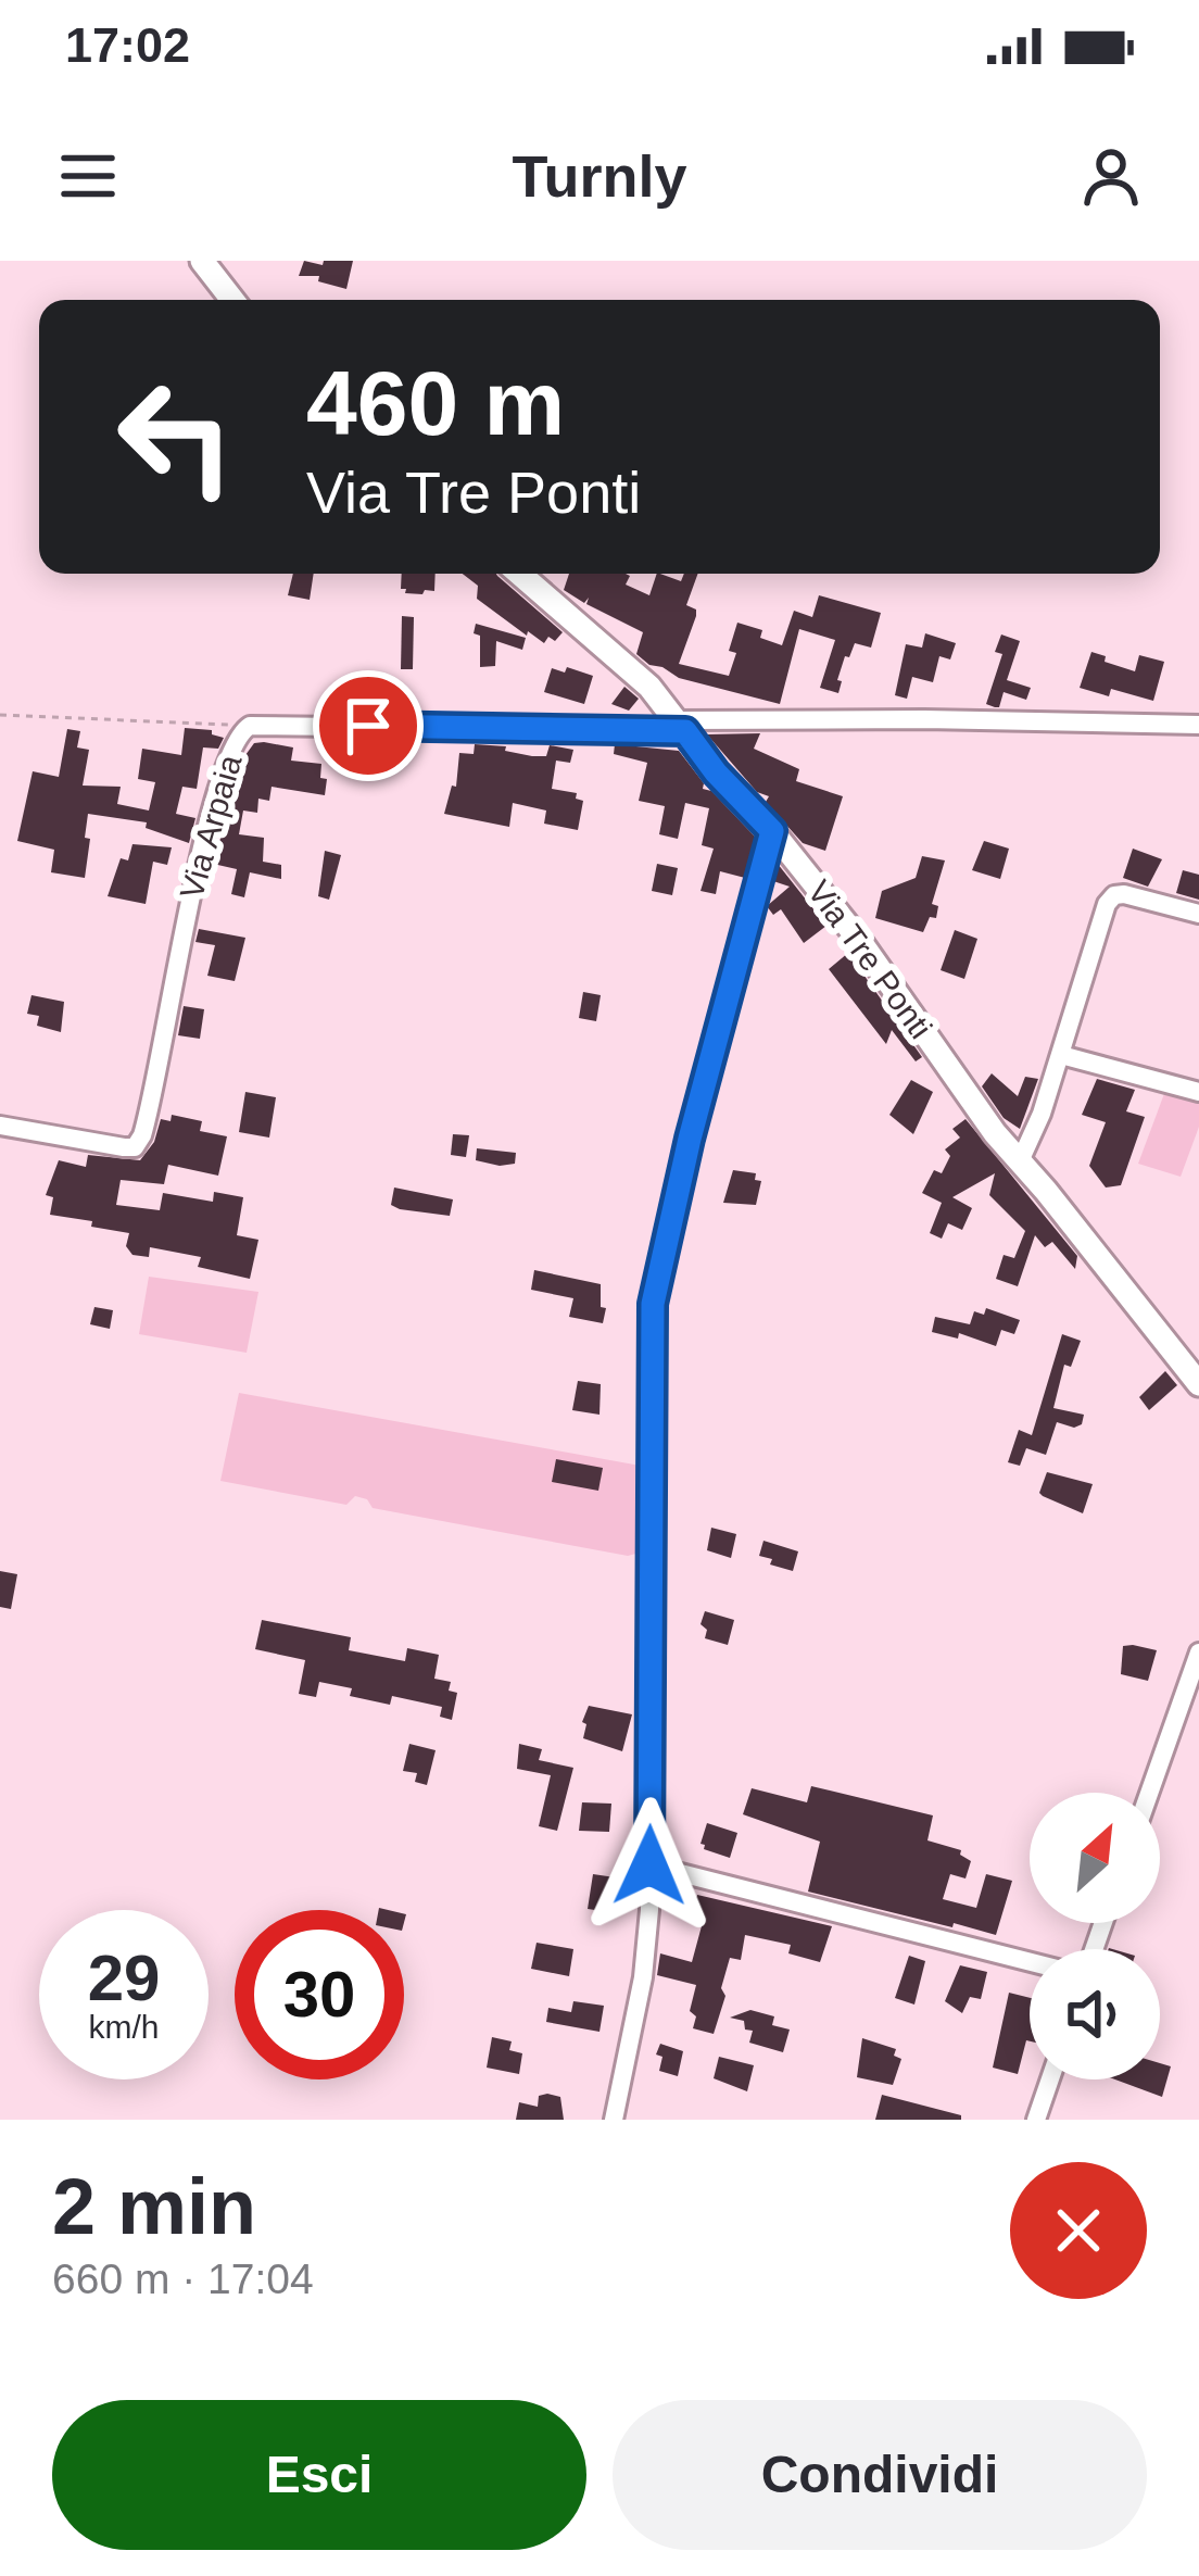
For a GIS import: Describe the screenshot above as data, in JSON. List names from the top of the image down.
{
  "streets": {
    "street": ["Via Arpaia", "Via Tre Ponti"]
  },
  "crossings": [
    ["Via Arpaia", "Via Tre Ponti"]
  ],
  "north": "top right",
  "page": {
    "status": "17:02",
    "header": "Turnly",
    "turn": ["460 m", "Via Tre Ponti"],
    "speed": "29 km/h",
    "limit": "30",
    "heading": ["2 min", "660 m · 17:04"],
    "buttons": ["Esci", "Condividi"]
  }
}
